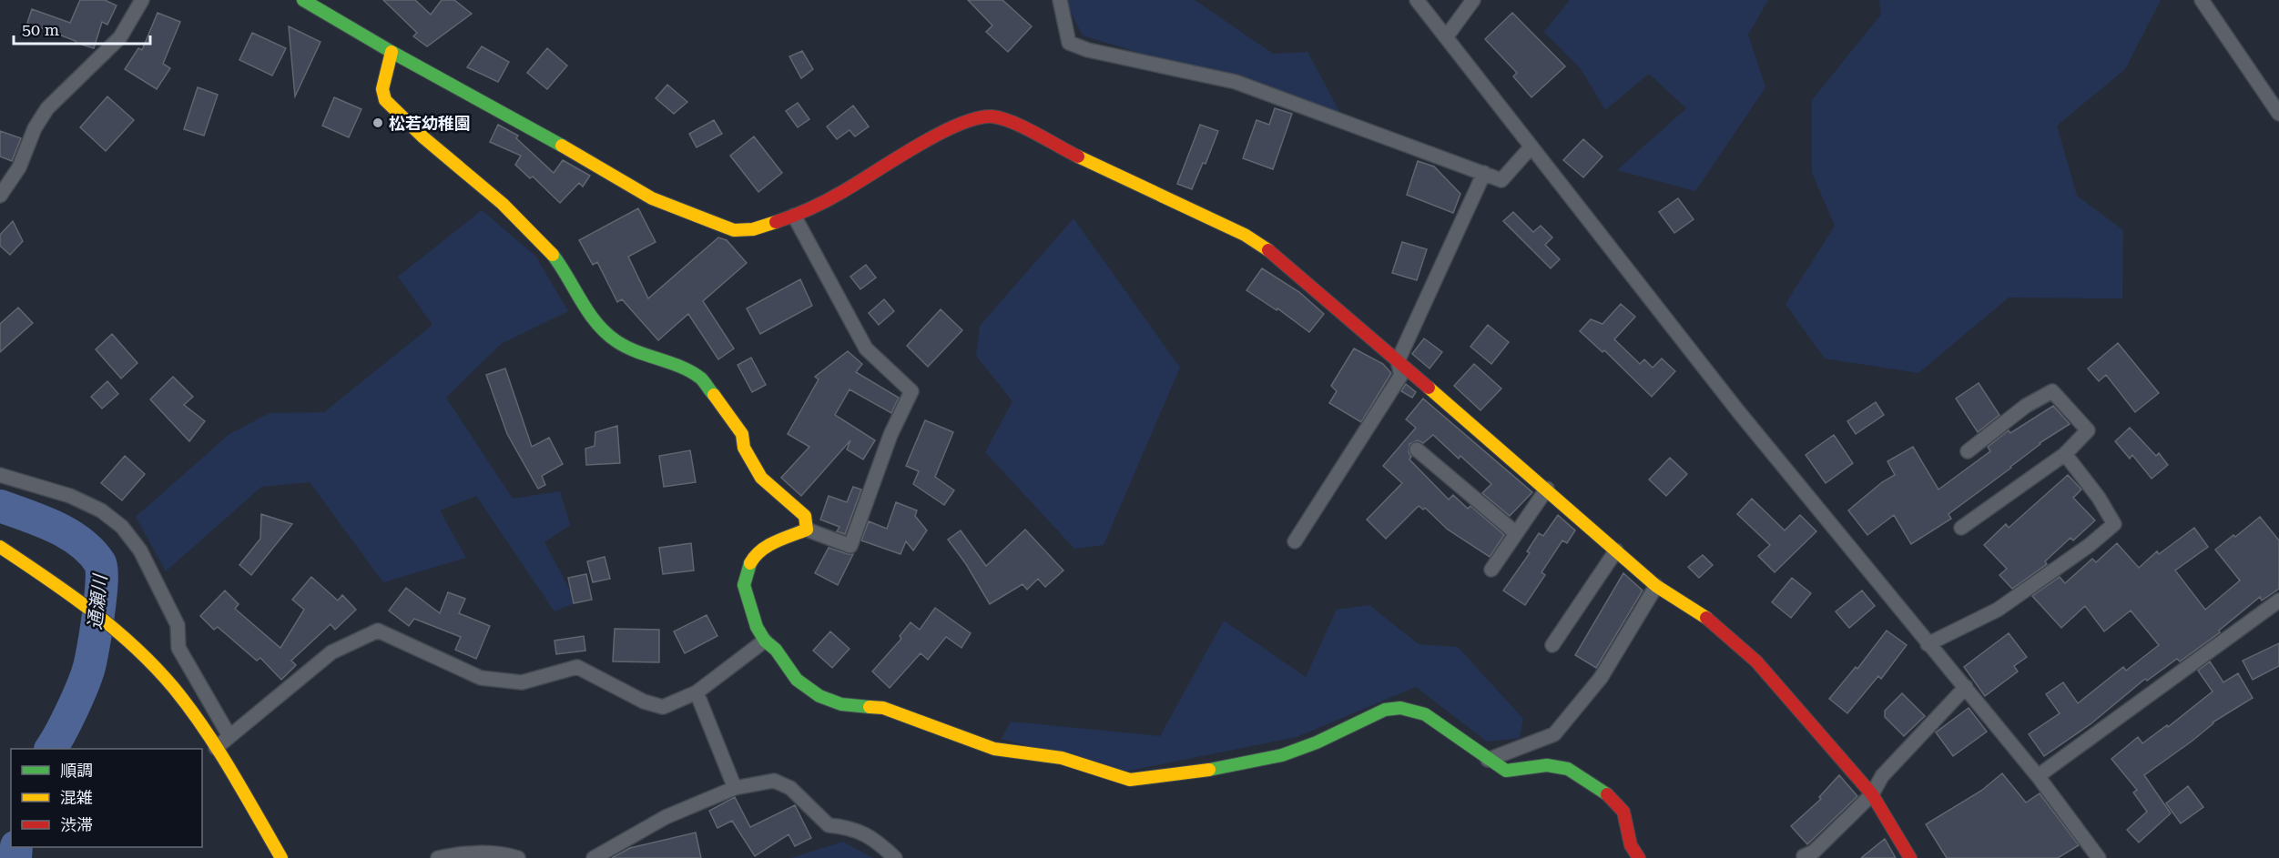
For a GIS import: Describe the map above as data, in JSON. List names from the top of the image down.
{
  "water": ["通瀬川"],
  "places": ["松若幼稚園"],
  "legend": ["順調", "混雑", "渋滞"],
  "scale_bar": "50 m"
}
